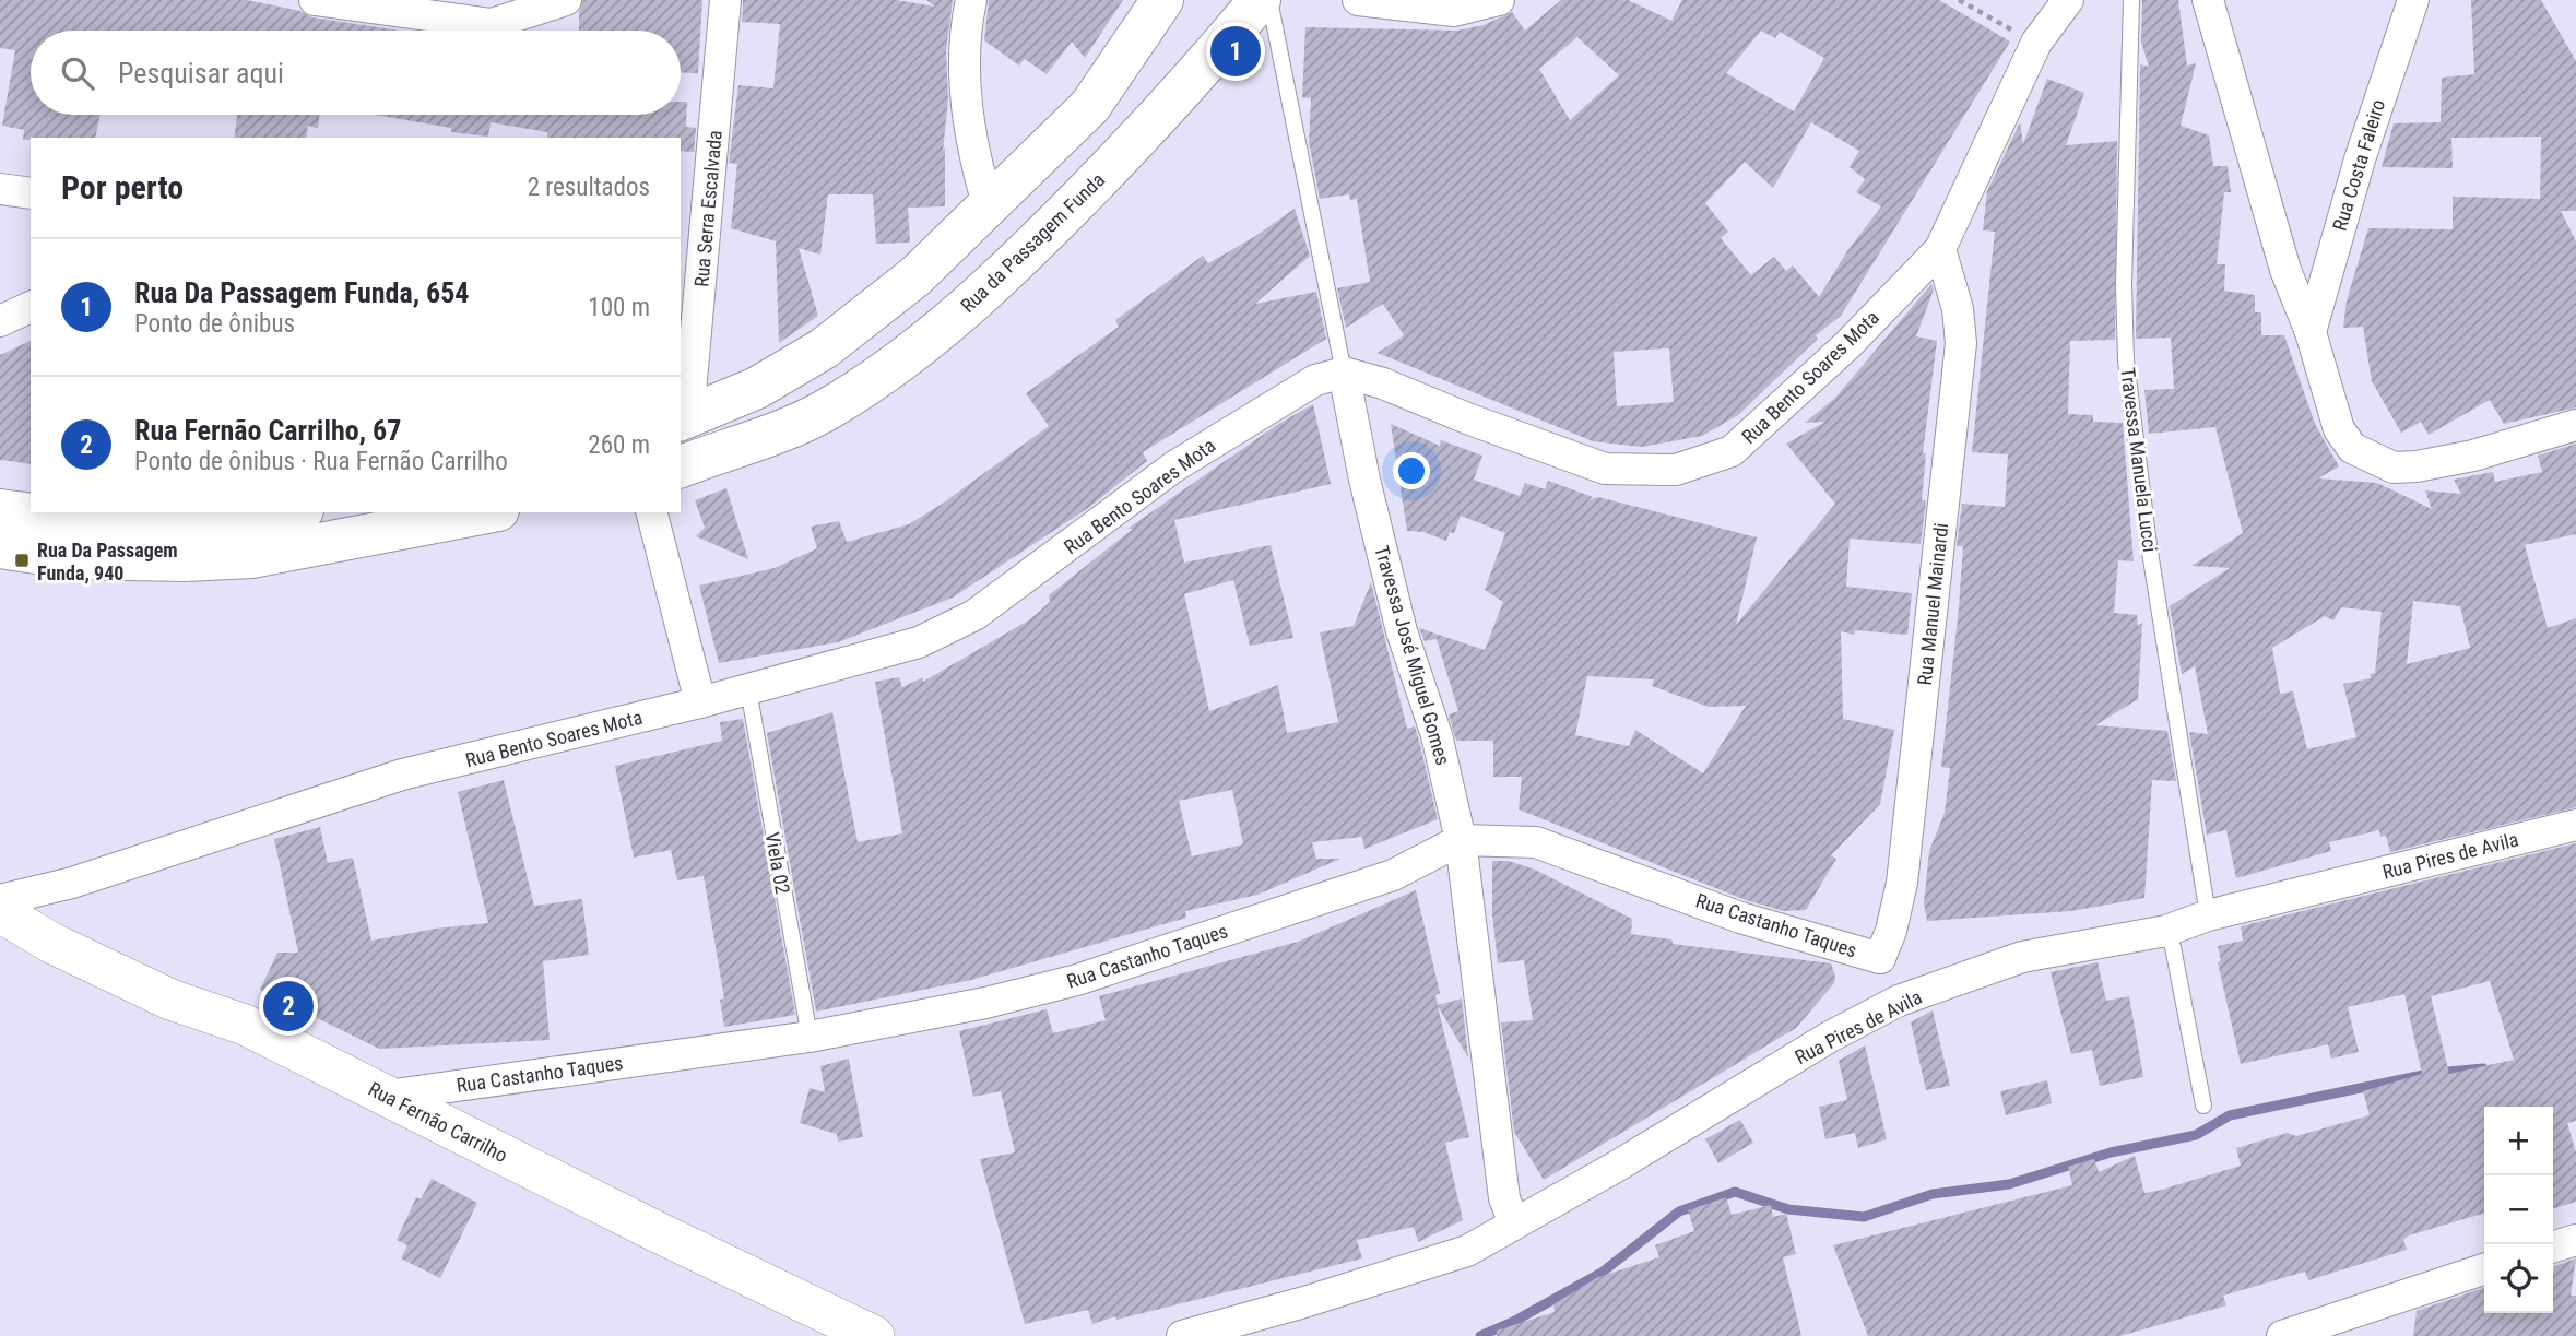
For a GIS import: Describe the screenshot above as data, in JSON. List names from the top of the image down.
{
  "streets": {
    "main road": ["Rua da Passagem Funda"],
    "street": [
      "Rua Costa Faleiro",
      "Rua Serra Escalvada",
      "Rua Bento Soares Mota",
      "Rua Manuel Mainardi",
      "Travessa José Miguel Gomes",
      "Rua Pires de Avila",
      "Rua Castanho Taques",
      "Rua Fernão Carrilho"
    ],
    "lane": ["Travessa Manuela Lucci", "Viela 02"]
  },
  "crossings": [
    ["Rua Bento Soares Mota", "Rua Manuel Mainardi"],
    ["Rua Bento Soares Mota", "Travessa José Miguel Gomes"],
    ["Rua Bento Soares Mota", "Viela 02"],
    ["Travessa Manuela Lucci", "Rua Pires de Avila"],
    ["Rua Manuel Mainardi", "Rua Castanho Taques"],
    ["Travessa José Miguel Gomes", "Rua Pires de Avila"],
    ["Travessa José Miguel Gomes", "Rua Castanho Taques"],
    ["Viela 02", "Rua Castanho Taques"],
    ["Rua Castanho Taques", "Rua Fernão Carrilho"]
  ],
  "places": {
    "transit": ["Rua Da Passagem Funda, 940"]
  },
  "page": {
    "pins": ["1", "2"],
    "search": "Pesquisar aqui",
    "heading": ["Por perto", "2 resultados"],
    "list": [
      {
        "mark": "1",
        "name": "Rua Da Passagem Funda, 654",
        "note": "Ponto de ônibus",
        "value": "100 m"
      },
      {
        "mark": "2",
        "name": "Rua Fernão Carrilho, 67",
        "note": "Ponto de ônibus · Rua Fernão Carrilho",
        "value": "260 m"
      }
    ],
    "map_buttons": ["+", "−"]
  }
}
